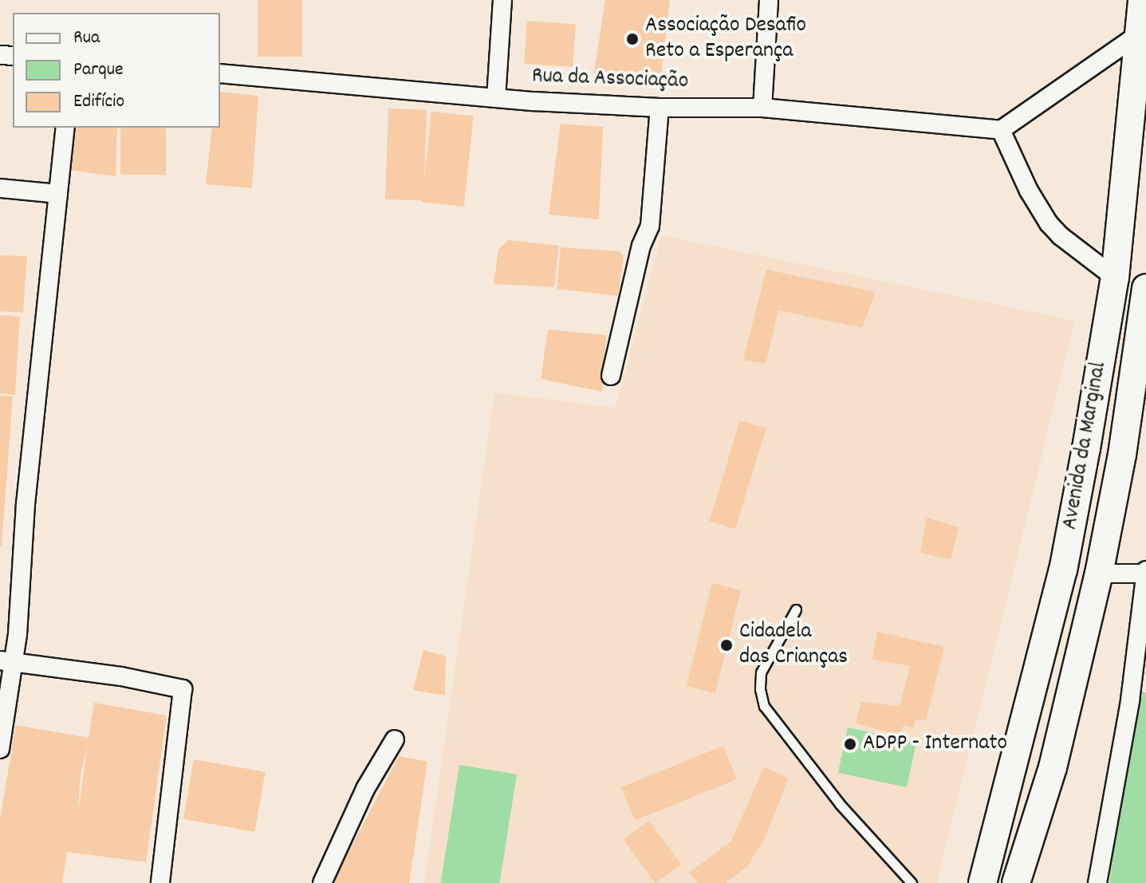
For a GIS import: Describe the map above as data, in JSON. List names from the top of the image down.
{
  "streets": {
    "main road": ["Avenida da Marginal"],
    "street": ["Rua da Associação"]
  },
  "places": ["Associação Desafio Reto a Esperança", "Cidadela das Crianças", "ADPP - Internato"],
  "legend": ["Rua", "Parque", "Edifício"]
}
